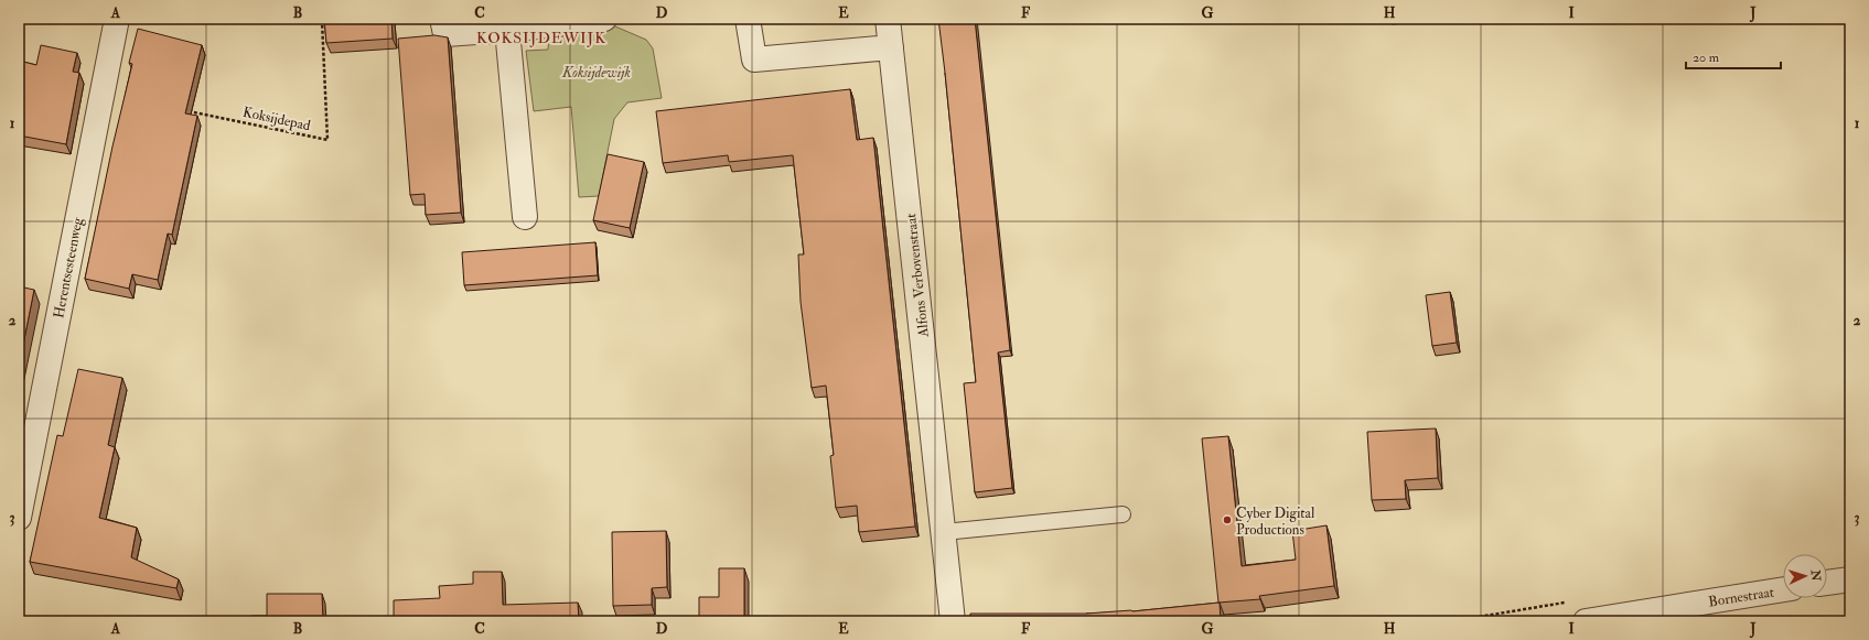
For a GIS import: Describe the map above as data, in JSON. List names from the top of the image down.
{
  "streets": {
    "street": ["Herentsesteenweg", "Alfons Verbovenstraat", "Bornestraat"],
    "path": ["Koksijdepad"]
  },
  "districts": ["KOKSIJDEWIJK"],
  "parks": ["Koksijdewijk"],
  "places": ["Cyber Digital Productions"],
  "scale_bar": "20 m",
  "north": "right",
  "grid": {
    "columns": [
      "A",
      "B",
      "C",
      "D",
      "E",
      "F",
      "G",
      "H",
      "I",
      "J"
    ],
    "rows": ["1", "2", "3"]
  }
}
